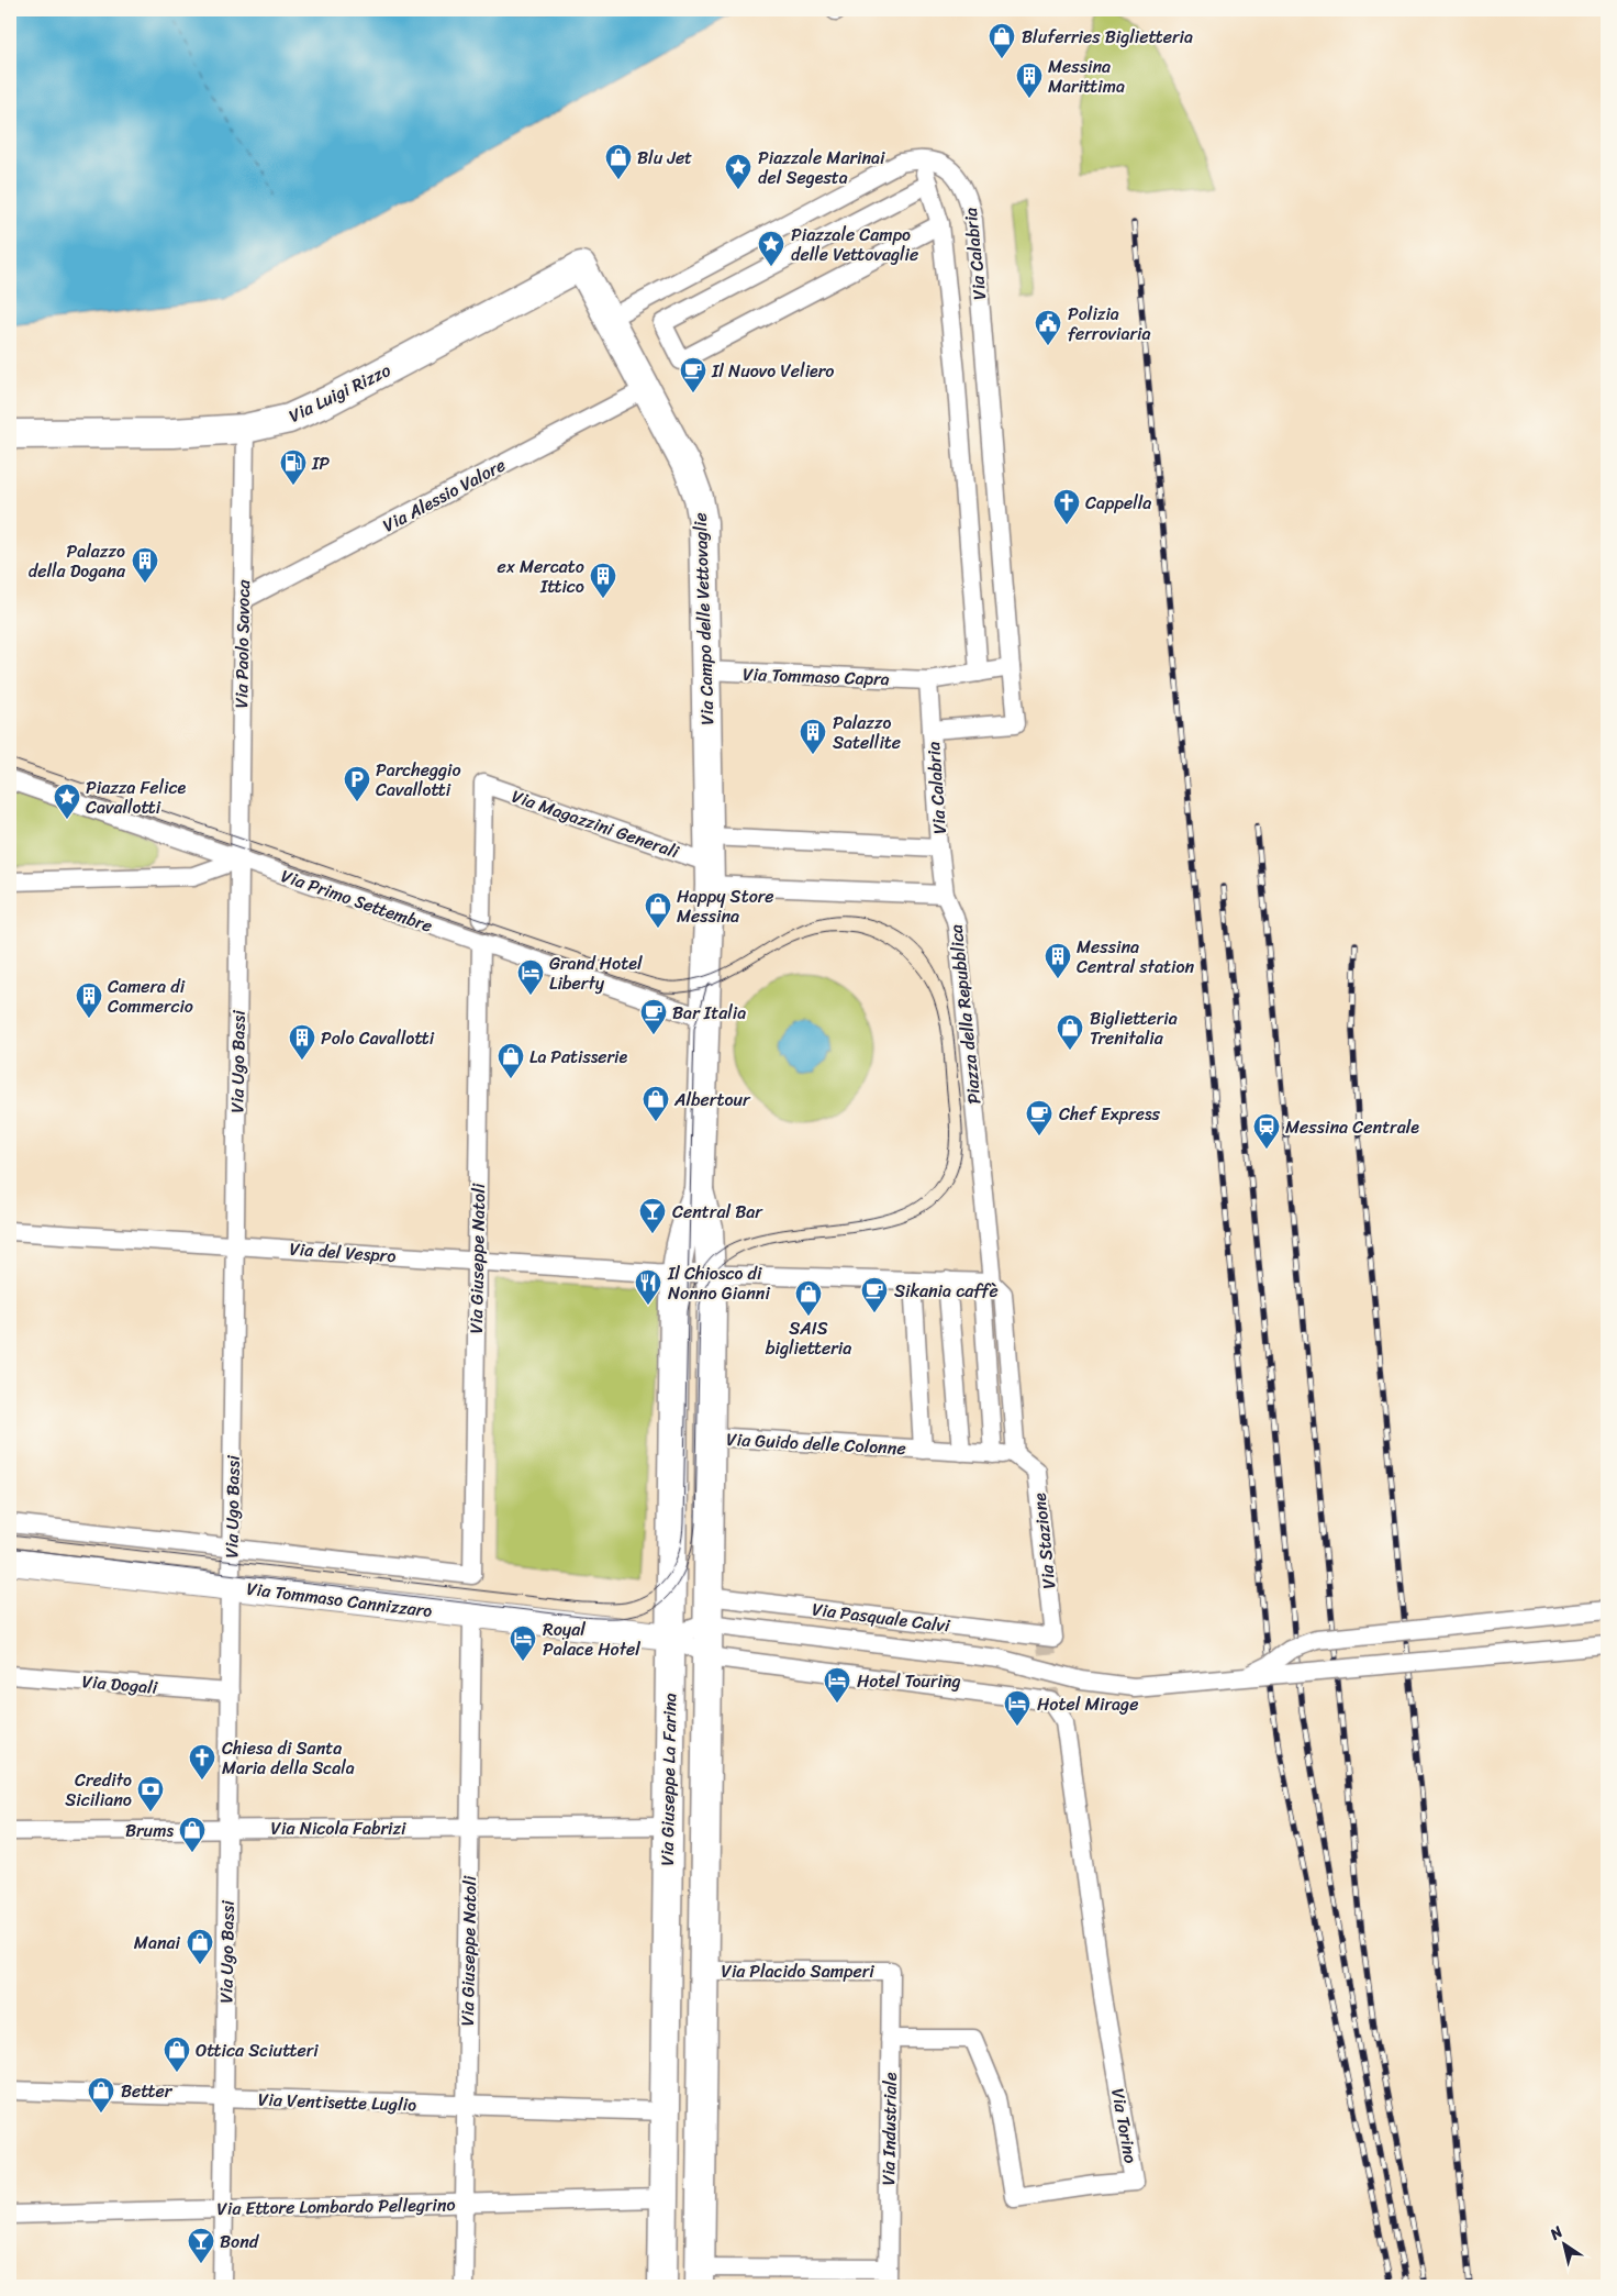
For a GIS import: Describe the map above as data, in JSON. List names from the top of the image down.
{
  "streets": {
    "main road": ["Via Luigi Rizzo", "Via Campo delle Vettovaglie", "Via Giuseppe La Farina"],
    "street": [
      "Via Calabria",
      "Via Alessio Valore",
      "Via Paolo Savoca",
      "Via Tommaso Capra",
      "Via Magazzini Generali",
      "Via Primo Settembre",
      "Piazza della Repubblica",
      "Via Ugo Bassi",
      "Via del Vespro",
      "Via Giuseppe Natoli",
      "Via Guido delle Colonne",
      "Via Stazione",
      "Via Tommaso Cannizzaro",
      "Via Pasquale Calvi",
      "Via Dogali",
      "Via Nicola Fabrizi",
      "Via Placido Samperi",
      "Via Ventisette Luglio",
      "Via Torino",
      "Via Industriale",
      "Via Ettore Lombardo Pellegrino"
    ]
  },
  "crossings": [
    ["Via Calabria", "Via Tommaso Capra"],
    ["Via Calabria", "Piazza della Repubblica"],
    ["Via Luigi Rizzo", "Via Campo delle Vettovaglie"],
    ["Via Luigi Rizzo", "Via Paolo Savoca"],
    ["Via Alessio Valore", "Via Campo delle Vettovaglie"],
    ["Via Alessio Valore", "Via Paolo Savoca"],
    ["Via Campo delle Vettovaglie", "Via Tommaso Capra"],
    ["Via Campo delle Vettovaglie", "Via Magazzini Generali"],
    ["Via Paolo Savoca", "Via Primo Settembre"],
    ["Via Paolo Savoca", "Via Ugo Bassi"],
    ["Via Primo Settembre", "Via Ugo Bassi"],
    ["Via Primo Settembre", "Via Giuseppe Natoli"],
    ["Piazza della Repubblica", "Via Guido delle Colonne"],
    ["Via Ugo Bassi", "Via del Vespro"],
    ["Via Ugo Bassi", "Via Giuseppe Natoli"],
    ["Via Ugo Bassi", "Via Tommaso Cannizzaro"],
    ["Via Ugo Bassi", "Via Dogali"],
    ["Via Ugo Bassi", "Via Nicola Fabrizi"],
    ["Via Ugo Bassi", "Via Ventisette Luglio"],
    ["Via Ugo Bassi", "Via Ettore Lombardo Pellegrino"],
    ["Via del Vespro", "Via Giuseppe Natoli"],
    ["Via del Vespro", "Via Giuseppe La Farina"],
    ["Via Giuseppe Natoli", "Via Tommaso Cannizzaro"],
    ["Via Giuseppe Natoli", "Via Nicola Fabrizi"],
    ["Via Giuseppe Natoli", "Via Ventisette Luglio"],
    ["Via Giuseppe Natoli", "Via Ettore Lombardo Pellegrino"],
    ["Via Guido delle Colonne", "Via Stazione"],
    ["Via Guido delle Colonne", "Via Giuseppe La Farina"],
    ["Via Stazione", "Via Pasquale Calvi"],
    ["Via Tommaso Cannizzaro", "Via Giuseppe La Farina"],
    ["Via Pasquale Calvi", "Via Giuseppe La Farina"],
    ["Via Giuseppe La Farina", "Via Nicola Fabrizi"],
    ["Via Giuseppe La Farina", "Via Placido Samperi"],
    ["Via Giuseppe La Farina", "Via Ventisette Luglio"],
    ["Via Giuseppe La Farina", "Via Torino"],
    ["Via Giuseppe La Farina", "Via Ettore Lombardo Pellegrino"],
    ["Via Placido Samperi", "Via Industriale"],
    ["Via Torino", "Via Industriale"]
  ],
  "places": {
    "shop": [
      "Bluferries Biglietteria",
      "Blu Jet",
      "Happy Store Messina",
      "Biglietteria Trenitalia",
      "La Patisserie",
      "Albertour",
      "SAIS biglietteria",
      "Brums",
      "Manai",
      "Ottica Sciutteri",
      "Better"
    ],
    "building": [
      "Messina Marittima",
      "Palazzo della Dogana",
      "ex Mercato Ittico",
      "Palazzo Satellite",
      "Messina Central station",
      "Camera di Commercio",
      "Polo Cavallotti"
    ],
    "place": ["Piazzale Marinai del Segesta", "Piazzale Campo delle Vettovaglie", "Piazza Felice Cavallotti"],
    "public building": ["Polizia ferroviaria"],
    "cafe": [
      "Il Nuovo Veliero",
      "Bar Italia",
      "Chef Express",
      "Sikania caffè"
    ],
    "fuel station": ["IP"],
    "church": ["Cappella", "Chiesa di Santa Maria della Scala"],
    "parking": ["Parcheggio Cavallotti"],
    "hotel": [
      "Grand Hotel Liberty",
      "Royal Palace Hotel",
      "Hotel Touring",
      "Hotel Mirage"
    ],
    "station": ["Messina Centrale"],
    "bar": ["Central Bar", "Bond"],
    "restaurant": ["Il Chiosco di Nonno Gianni"],
    "bank": ["Credito Siciliano"]
  },
  "north": "top left"
}
